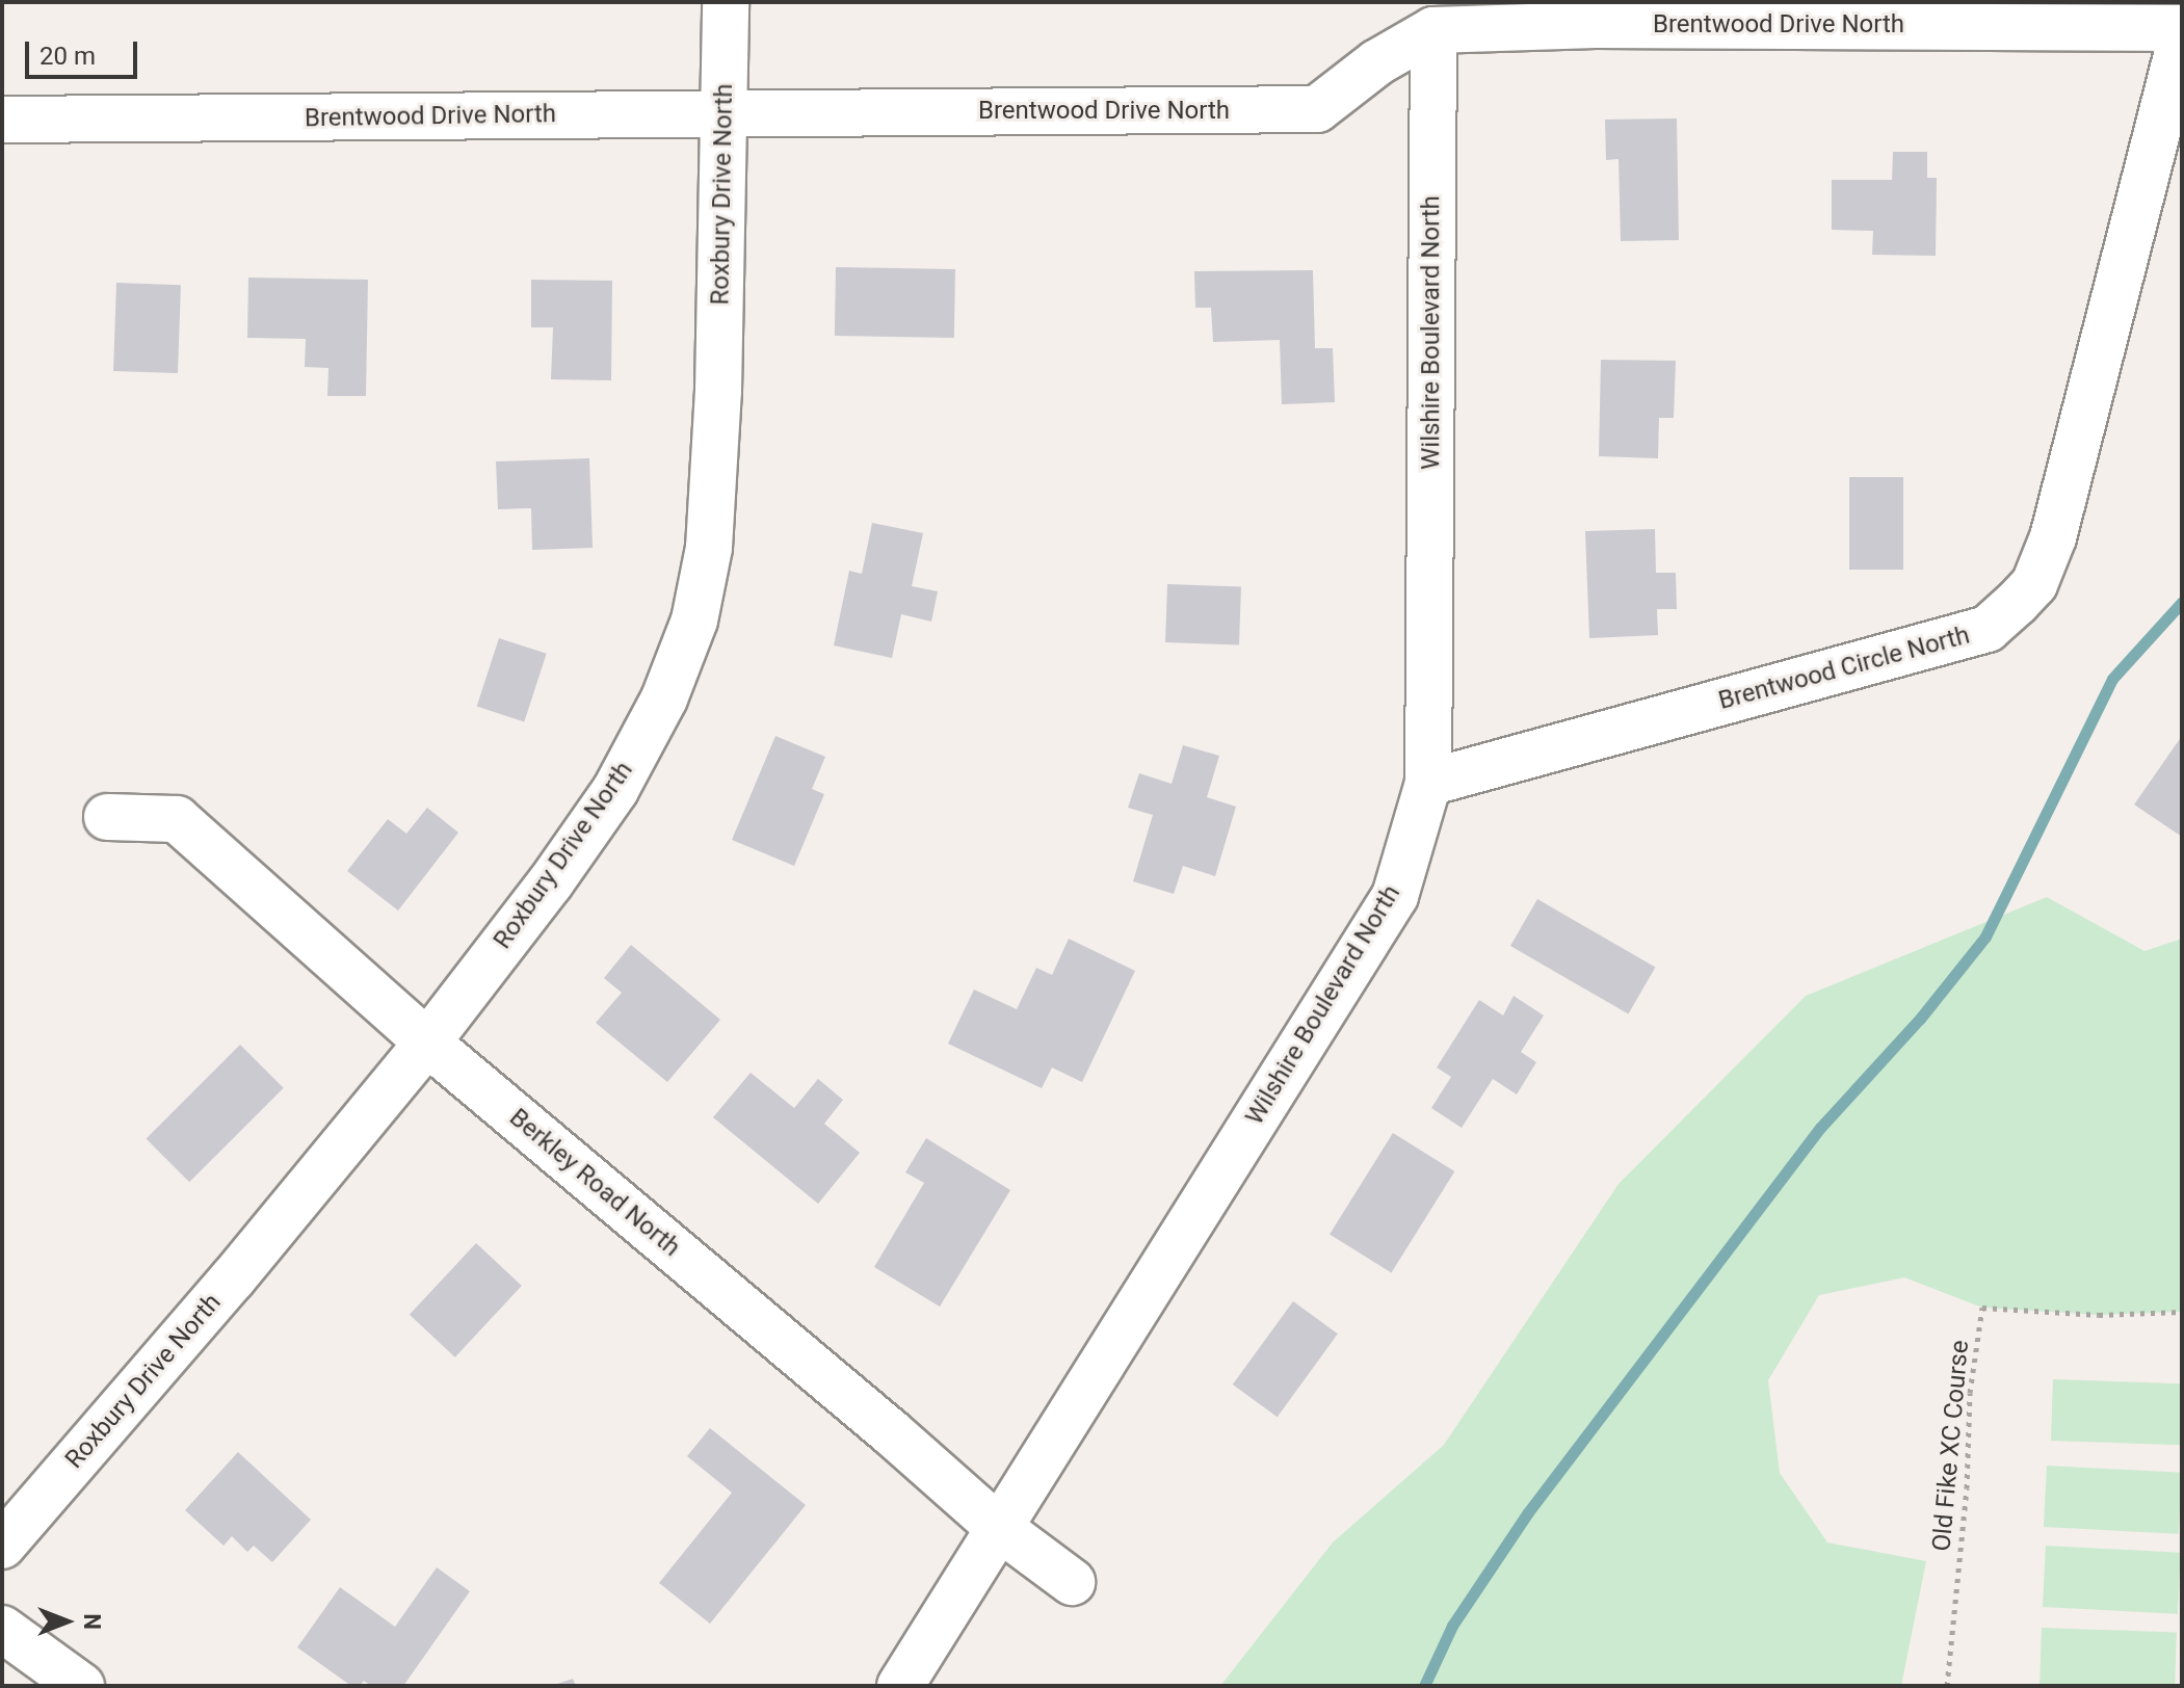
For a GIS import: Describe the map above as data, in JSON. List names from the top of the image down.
{
  "streets": {
    "street": [
      "Brentwood Drive North",
      "Roxbury Drive North",
      "Wilshire Boulevard North",
      "Brentwood Circle North",
      "Berkley Road North"
    ],
    "path": ["Old Fike XC Course"]
  },
  "crossings": [
    ["Brentwood Drive North", "Roxbury Drive North"],
    ["Brentwood Drive North", "Wilshire Boulevard North"],
    ["Roxbury Drive North", "Berkley Road North"],
    ["Wilshire Boulevard North", "Brentwood Circle North"],
    ["Wilshire Boulevard North", "Berkley Road North"]
  ],
  "scale_bar": "20 m",
  "north": "right"
}
